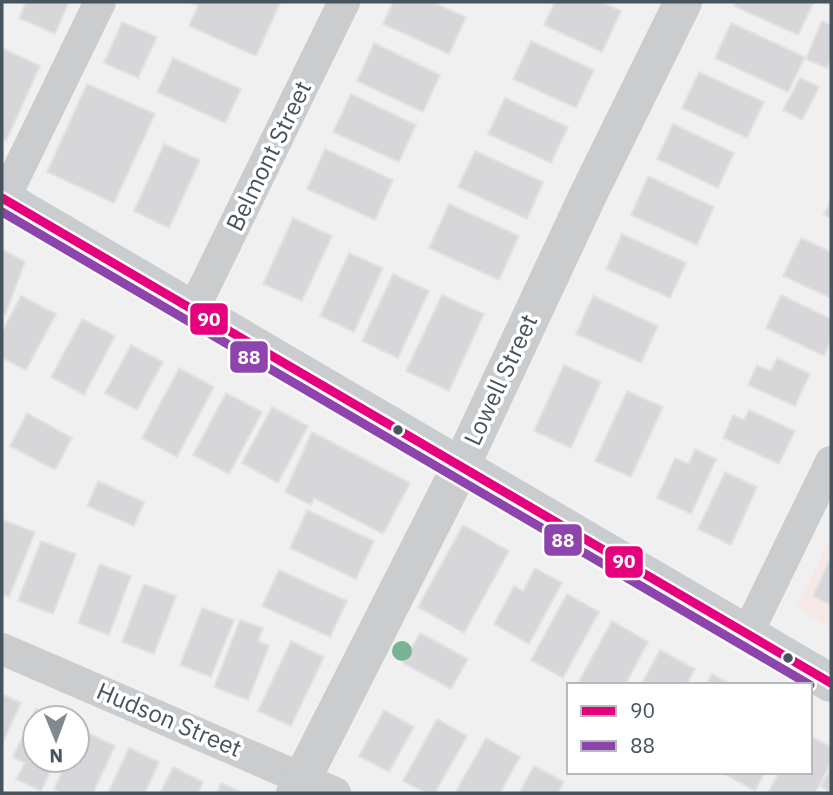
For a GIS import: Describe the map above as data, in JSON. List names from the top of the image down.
{
  "streets": {
    "street": ["Belmont Street", "Lowell Street", "Hudson Street"]
  },
  "crossings": [
    ["Lowell Street", "Hudson Street"]
  ],
  "lines": ["transit line 90", "transit line 88"],
  "legend": ["90", "88"],
  "north": "bottom"
}
